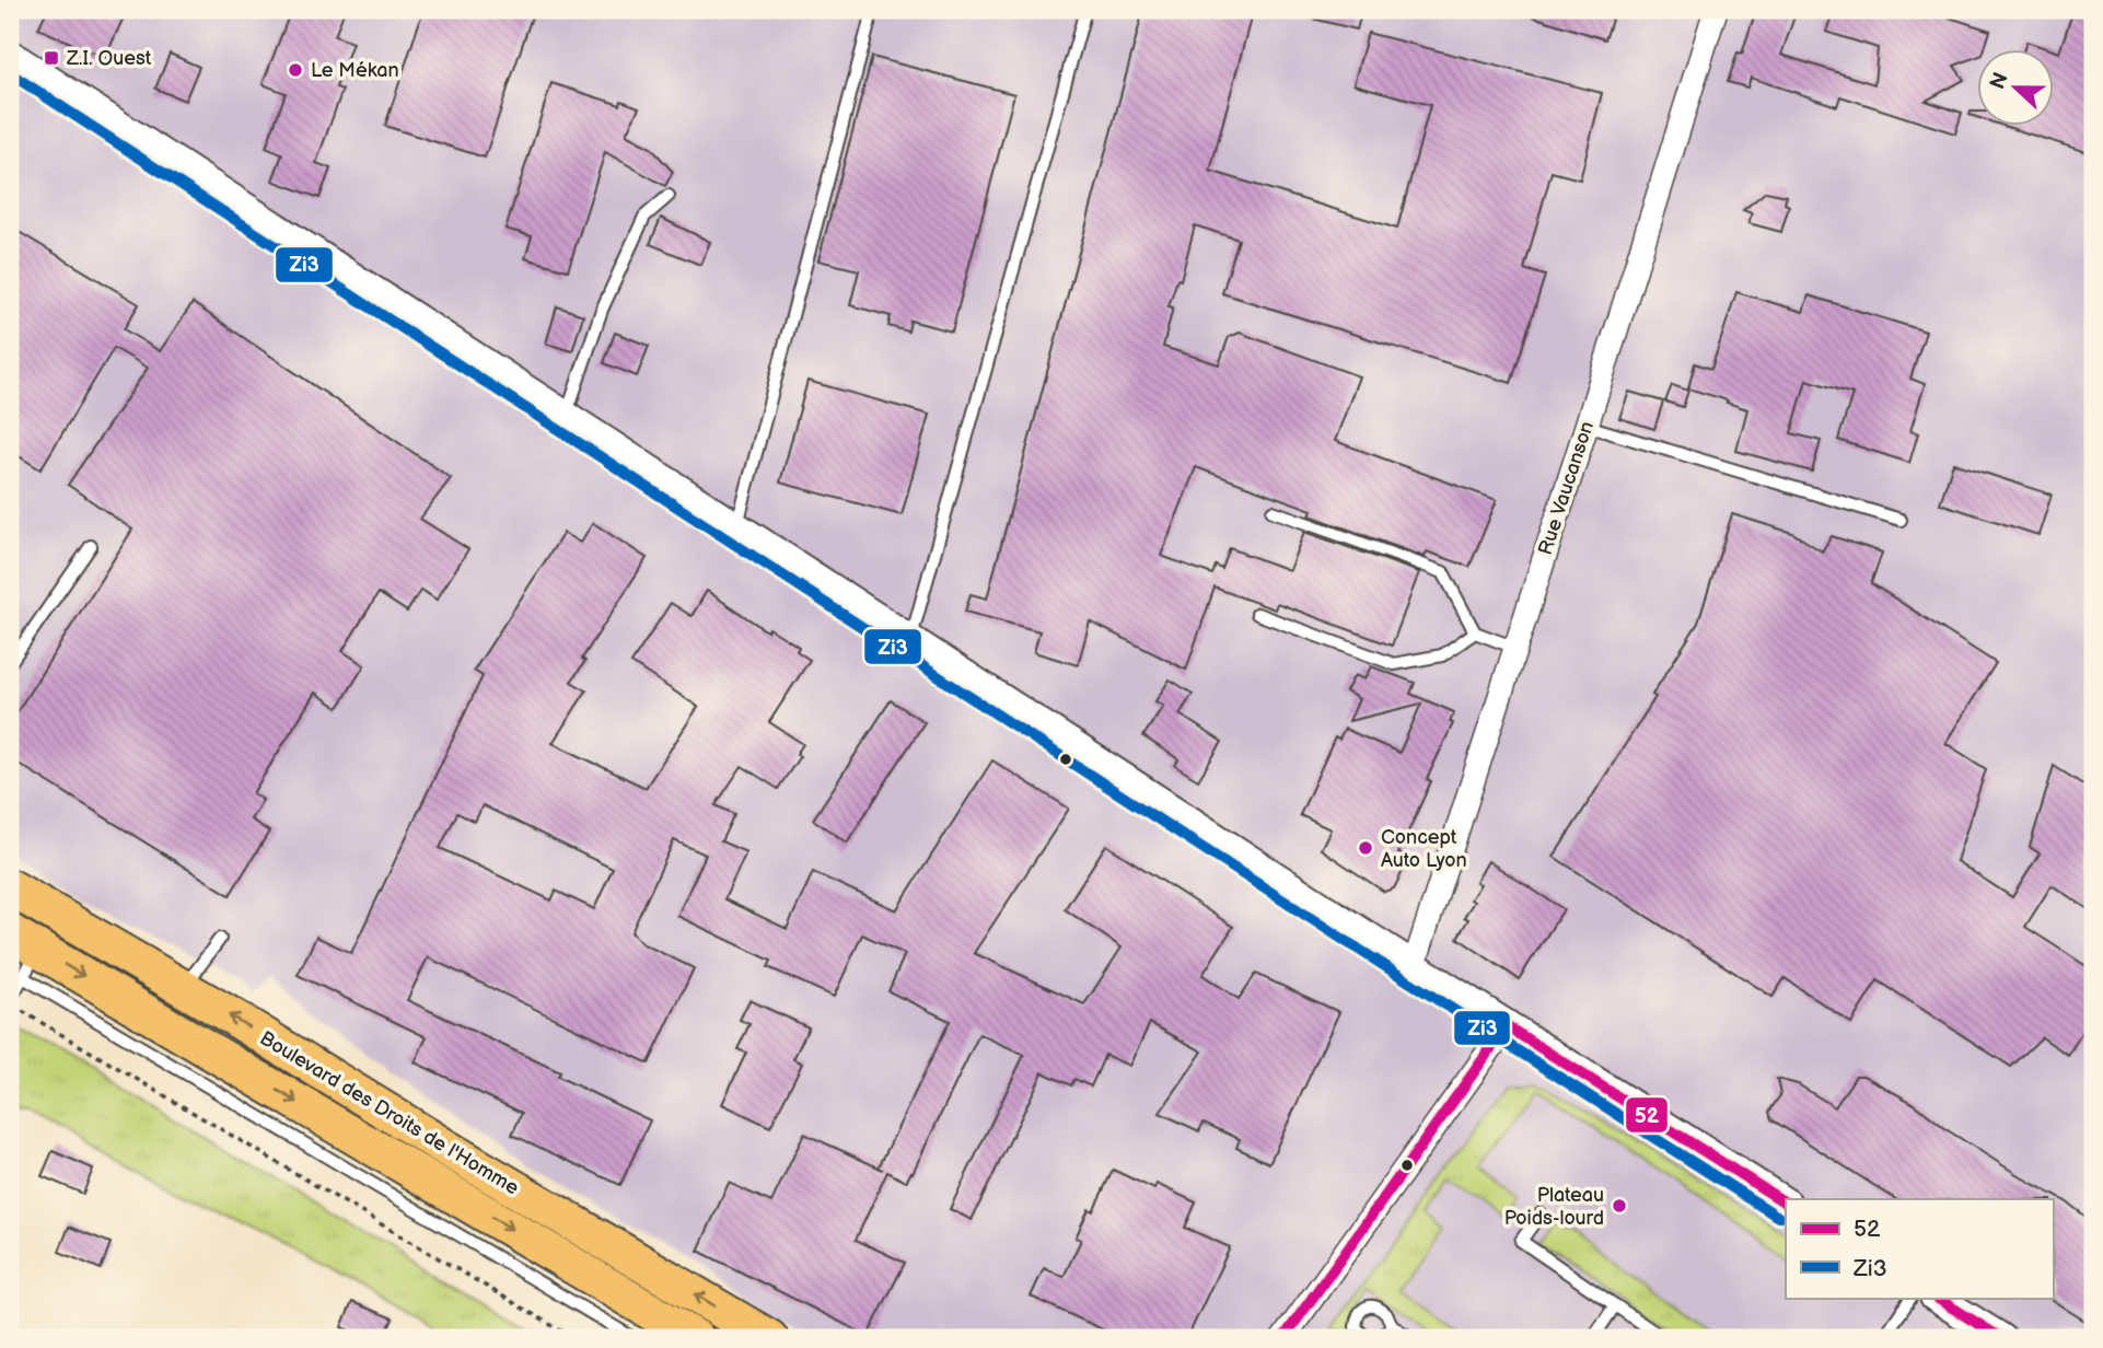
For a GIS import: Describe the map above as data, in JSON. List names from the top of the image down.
{
  "streets": {
    "main road": ["Boulevard des Droits de l'Homme"],
    "street": ["Rue Vaucanson"]
  },
  "places": {
    "transit": ["Z.I. Ouest"],
    "other": ["Le Mékan", "Concept Auto Lyon", "Plateau Poids-lourd"]
  },
  "lines": ["transit line Zi3", "transit line 52"],
  "legend": ["52", "Zi3"],
  "north": "left"
}
